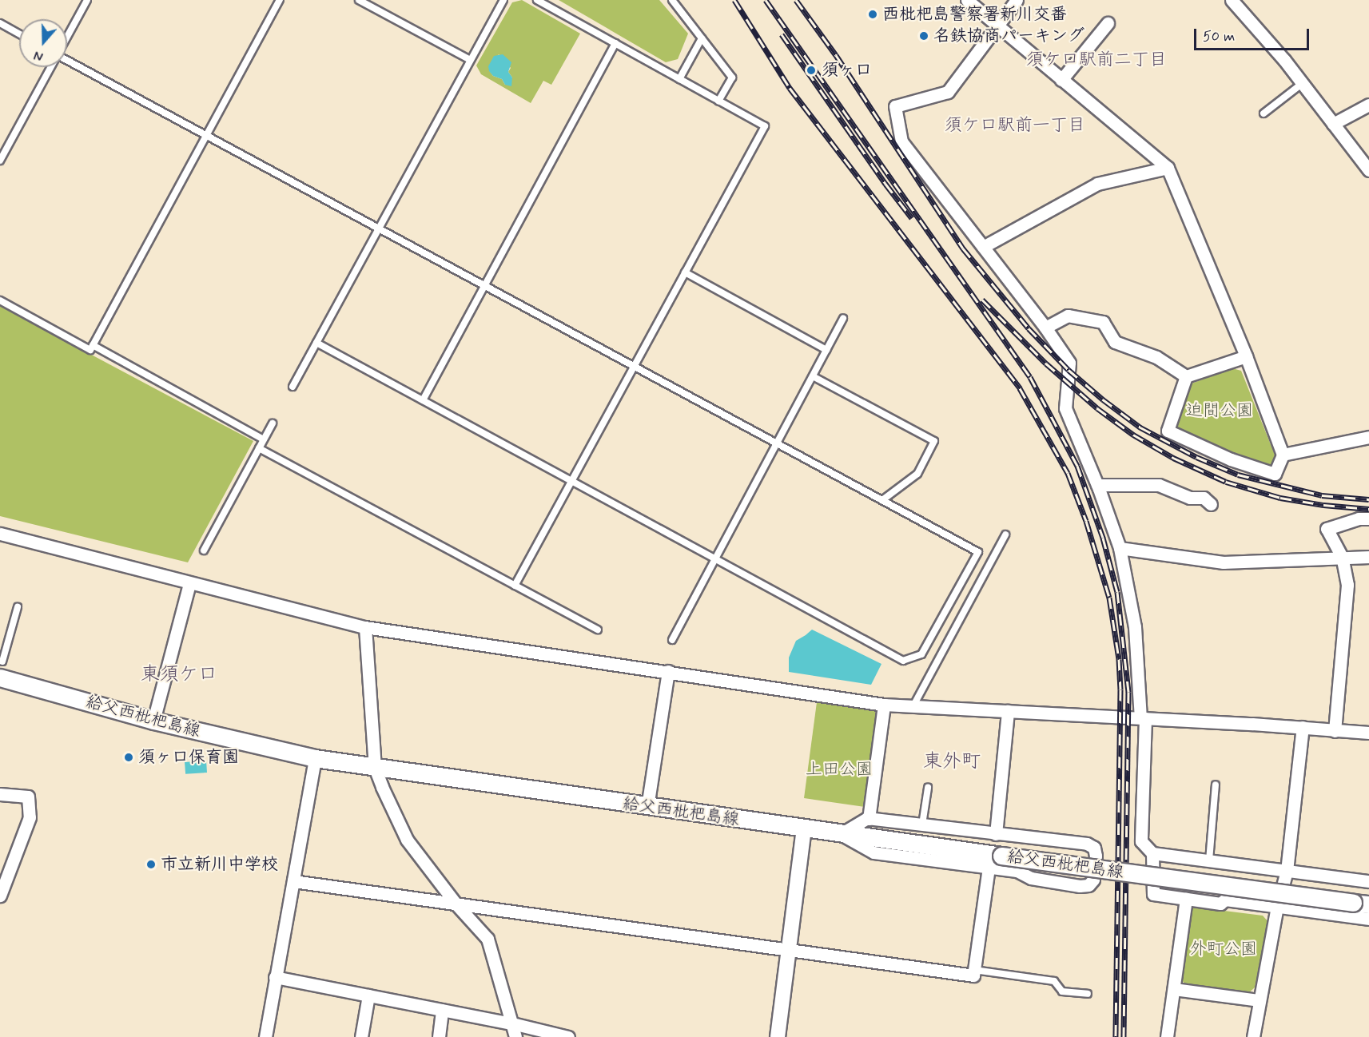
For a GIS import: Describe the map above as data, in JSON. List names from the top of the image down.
{
  "streets": {
    "main road": ["給父西枇杷島線"]
  },
  "districts": [
    "須ケ口駅前二丁目",
    "須ケ口駅前一丁目",
    "東須ケ口",
    "東外町"
  ],
  "parks": ["迫間公園", "上田公園", "外町公園"],
  "places": [
    "西枇杷島警察署新川交番",
    "名鉄協商パーキング",
    "須ヶ口",
    "須ヶ口保育園",
    "市立新川中学校"
  ],
  "scale_bar": "50 m",
  "north": "bottom"
}
